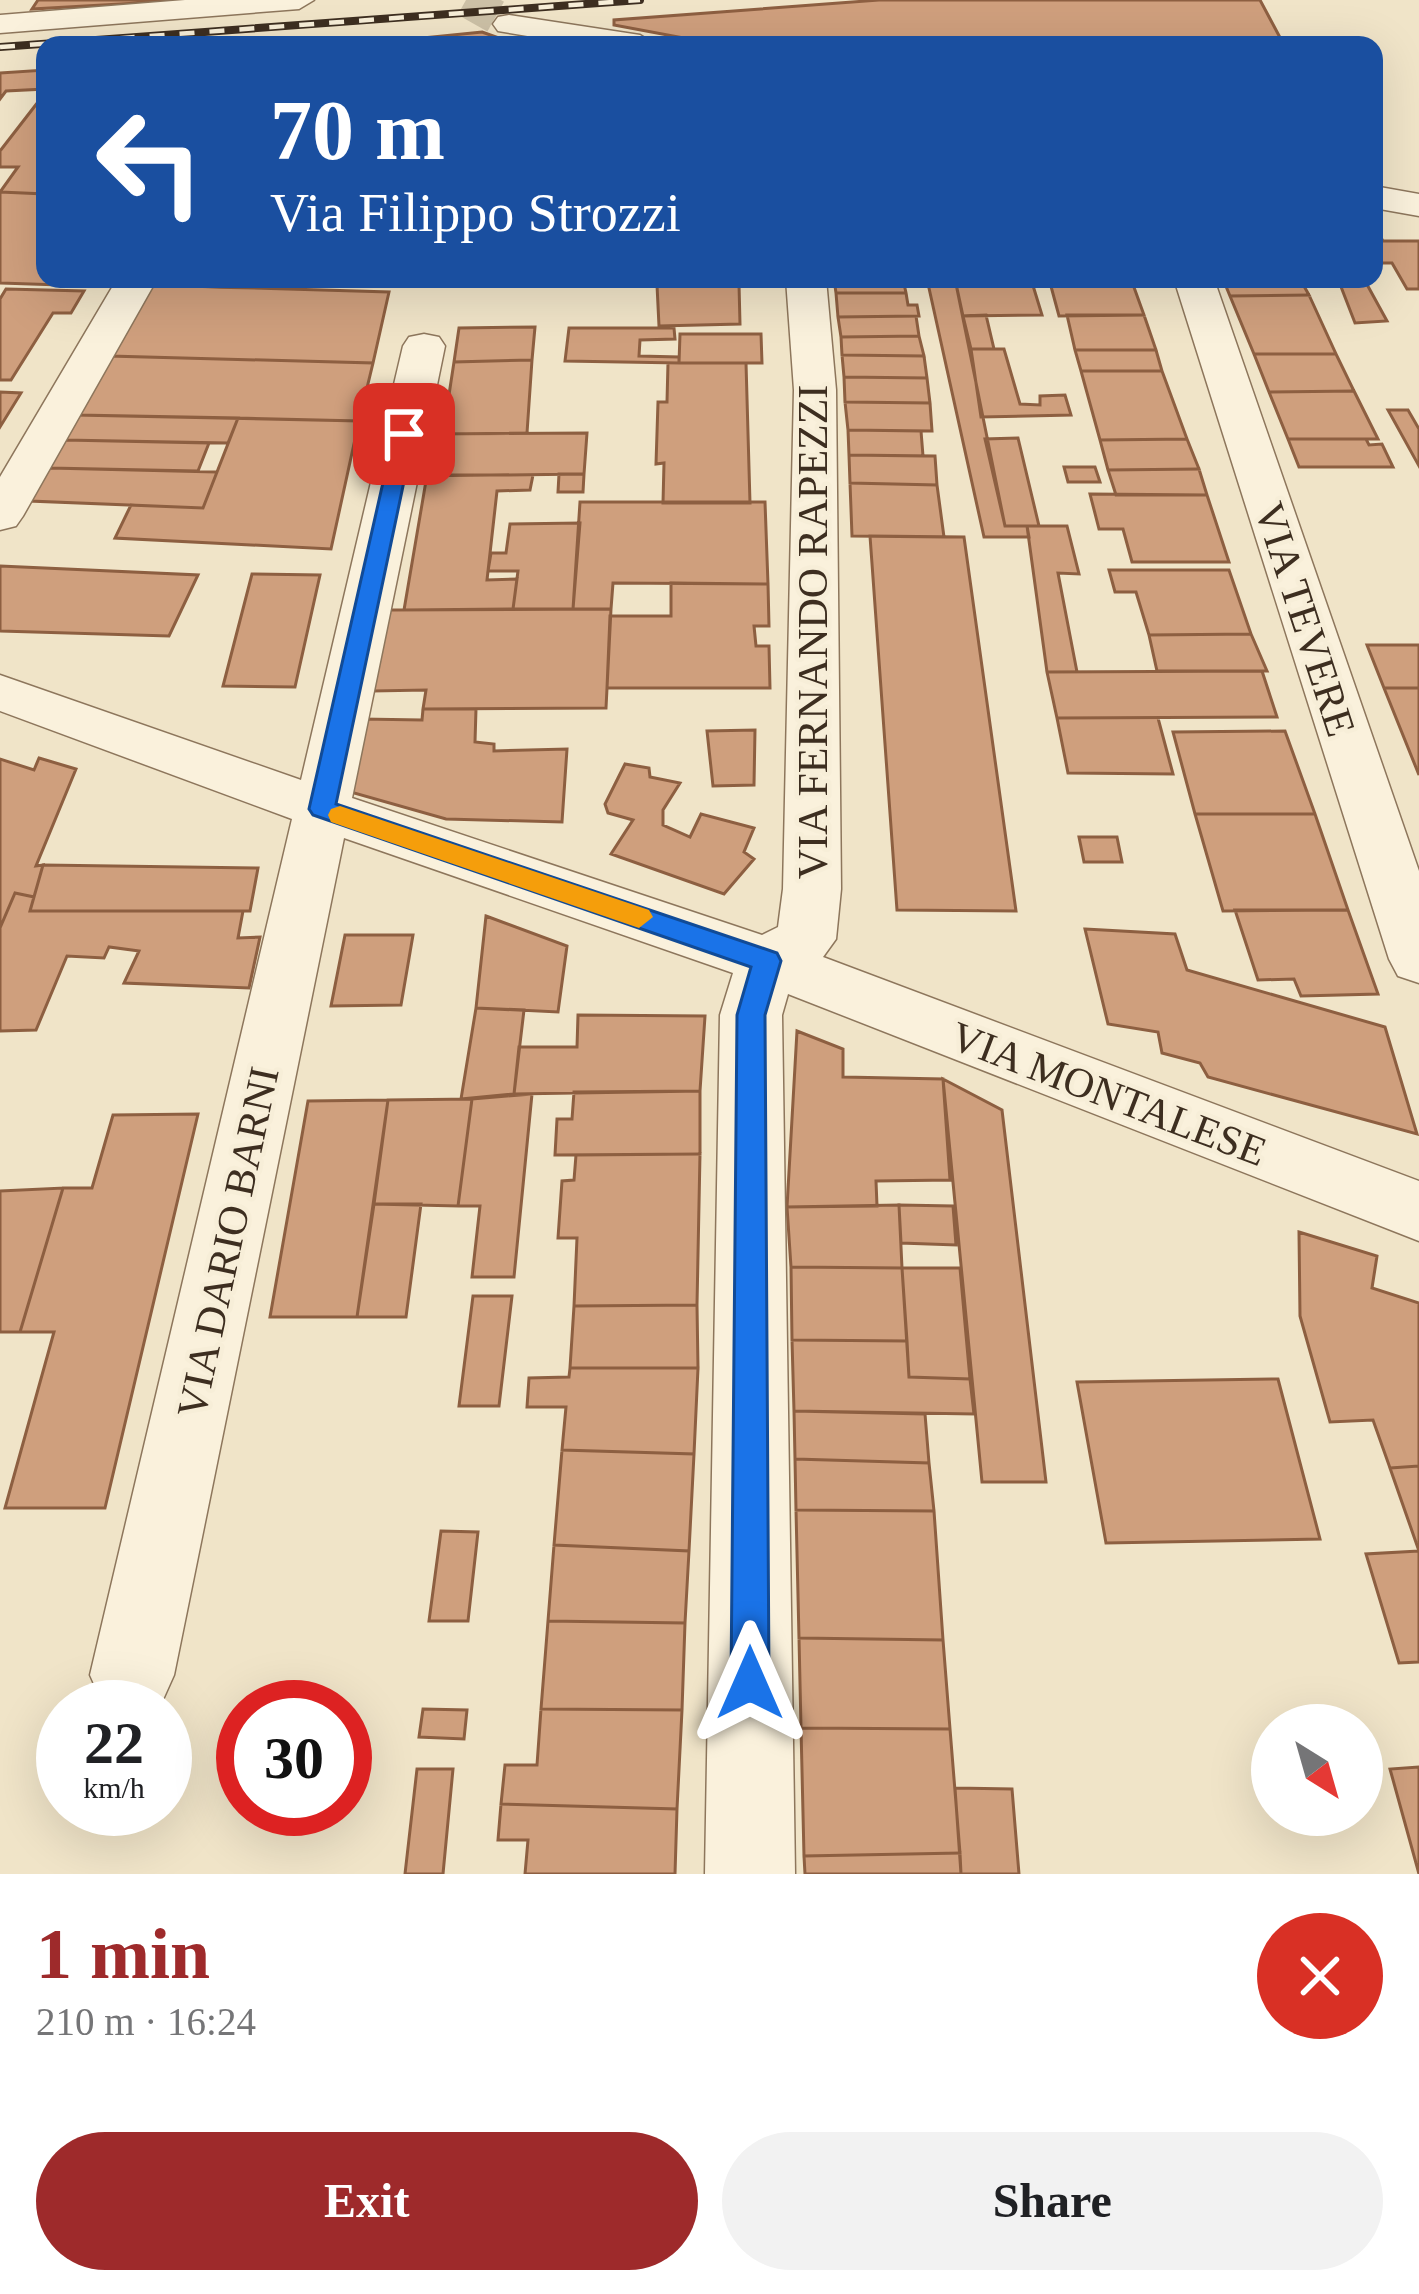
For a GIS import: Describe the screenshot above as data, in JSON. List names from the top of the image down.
{
  "streets": {
    "street": [
      "VIA TEVERE",
      "VIA FERNANDO RAPEZZI",
      "VIA MONTALESE",
      "VIA DARIO BARNI"
    ]
  },
  "crossings": [
    ["VIA FERNANDO RAPEZZI", "VIA MONTALESE"],
    ["VIA MONTALESE", "VIA DARIO BARNI"]
  ],
  "north": "bottom right",
  "page": {
    "turn": ["70 m", "Via Filippo Strozzi"],
    "speed": "22 km/h",
    "limit": "30",
    "heading": ["1 min", "210 m · 16:24"],
    "buttons": ["Exit", "Share"]
  }
}
